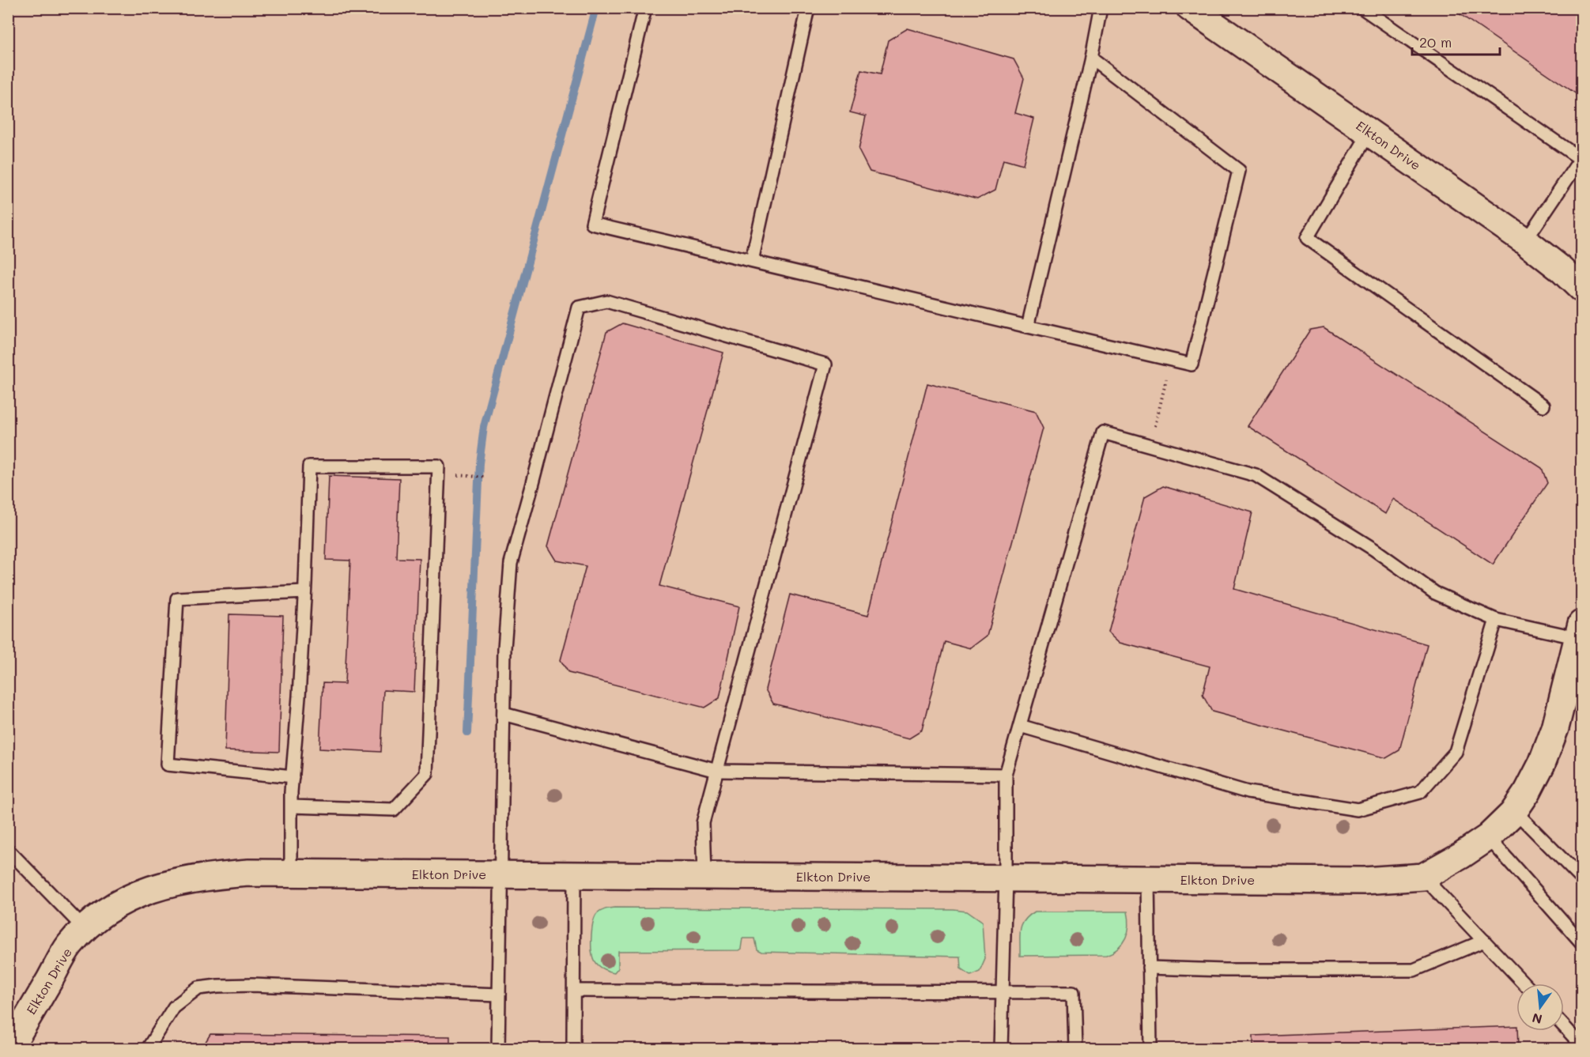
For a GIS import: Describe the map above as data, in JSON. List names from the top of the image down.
{
  "streets": {
    "street": ["Elkton Drive"]
  },
  "scale_bar": "20 m",
  "north": "bottom"
}
